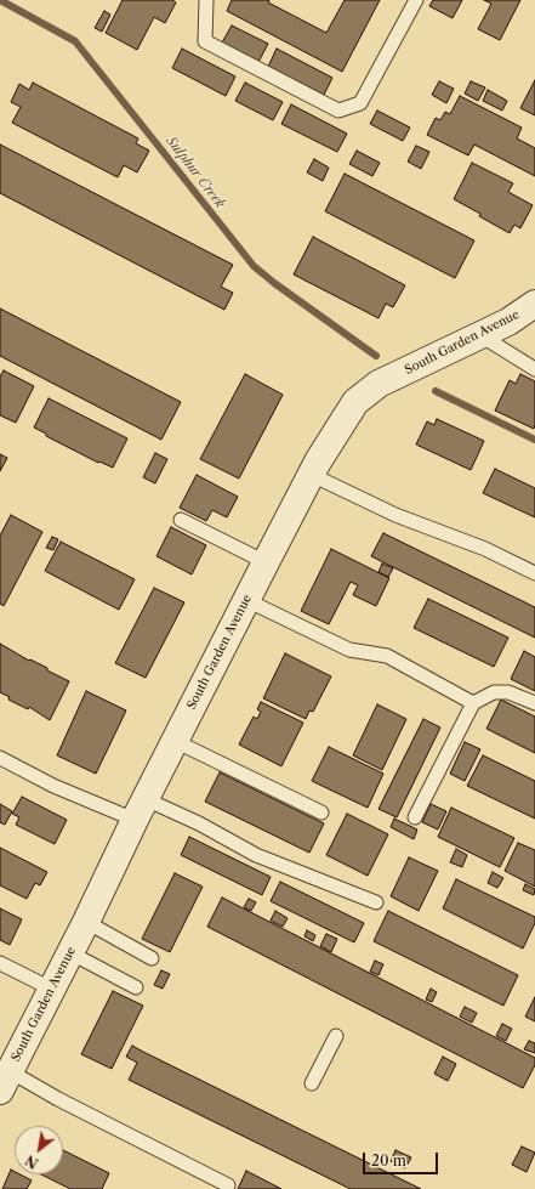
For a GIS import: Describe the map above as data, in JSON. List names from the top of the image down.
{
  "streets": {
    "street": ["South Garden Avenue"]
  },
  "water": ["Sulphur Creek"],
  "scale_bar": "20 m",
  "north": "bottom left"
}
